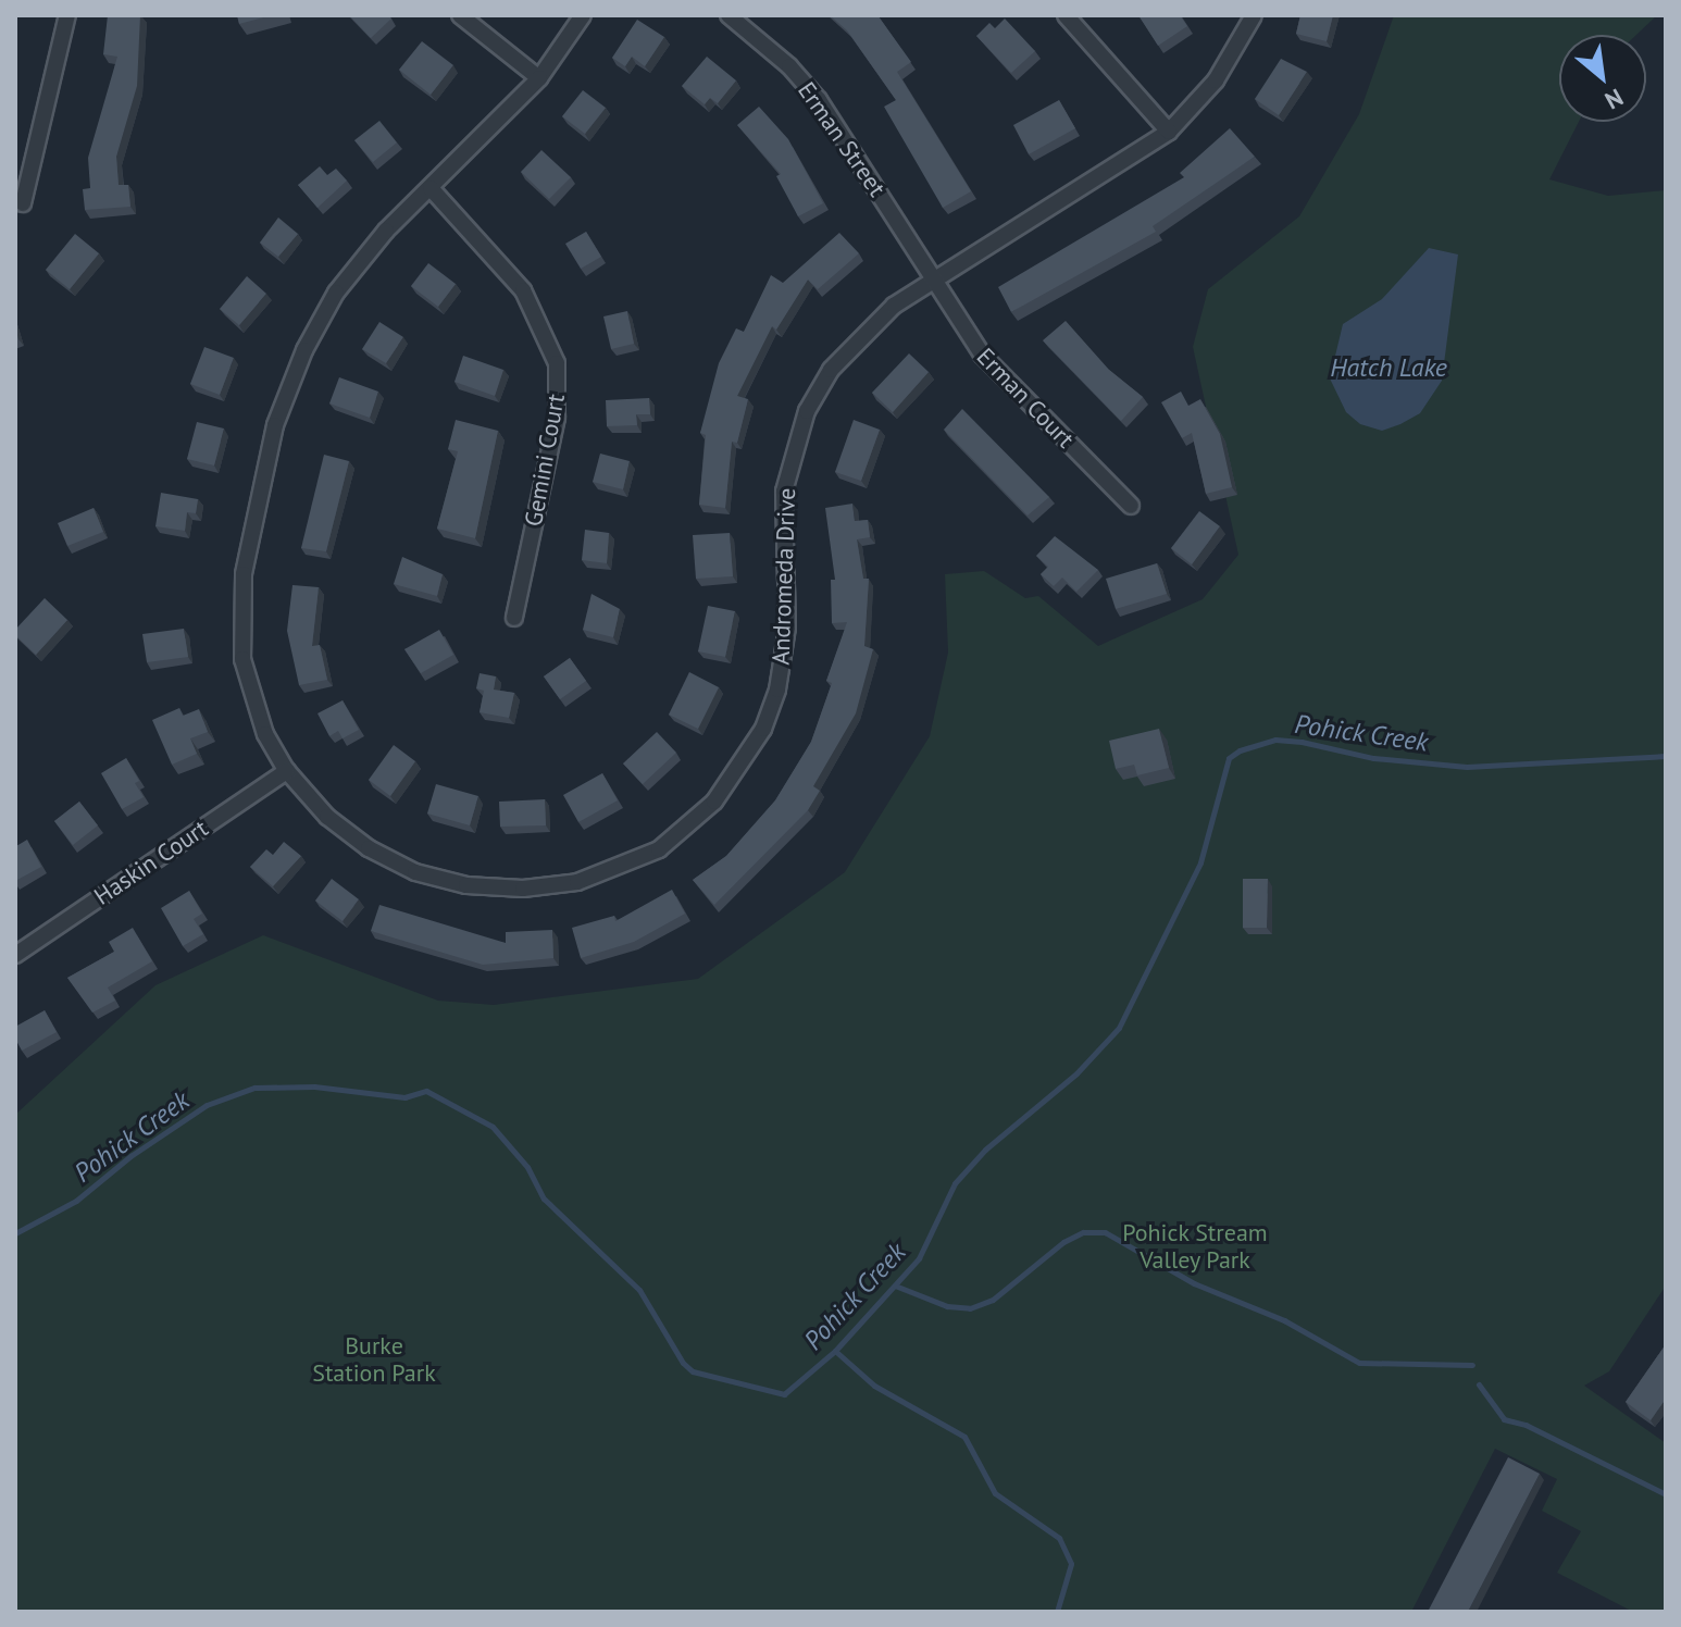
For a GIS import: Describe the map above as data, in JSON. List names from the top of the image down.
{
  "streets": {
    "street": [
      "Erman Street",
      "Erman Court",
      "Gemini Court",
      "Andromeda Drive",
      "Haskin Court"
    ]
  },
  "crossings": [
    ["Erman Street", "Erman Court"],
    ["Erman Street", "Andromeda Drive"],
    ["Erman Court", "Andromeda Drive"],
    ["Gemini Court", "Andromeda Drive"],
    ["Andromeda Drive", "Haskin Court"]
  ],
  "water": ["Hatch Lake", "Pohick Creek"],
  "parks": ["Pohick Stream Valley Park", "Burke Station Park"],
  "north": "bottom right"
}
